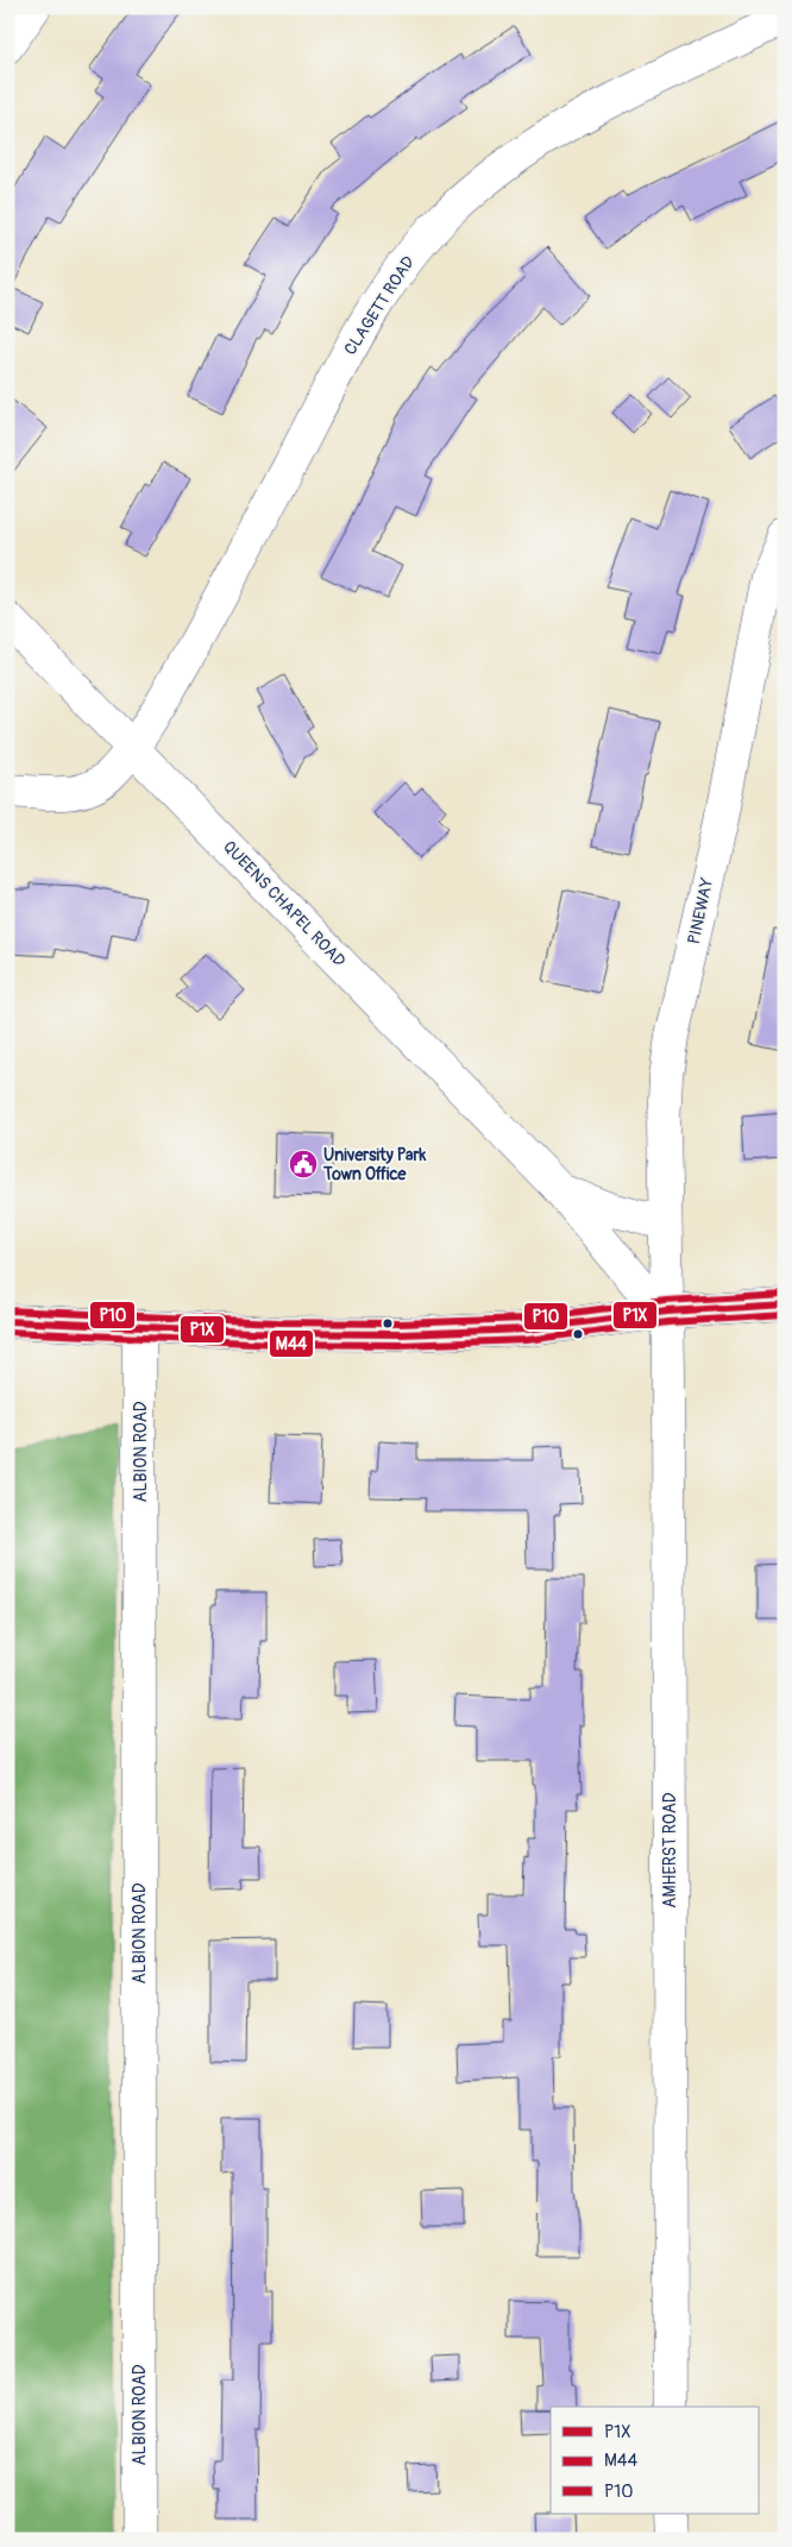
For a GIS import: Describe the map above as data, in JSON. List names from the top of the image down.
{
  "streets": {
    "street": [
      "CLAGETT ROAD",
      "QUEENS CHAPEL ROAD",
      "PINEWAY",
      "ALBION ROAD",
      "AMHERST ROAD"
    ]
  },
  "crossings": [
    ["CLAGETT ROAD", "QUEENS CHAPEL ROAD"],
    ["QUEENS CHAPEL ROAD", "PINEWAY"],
    ["QUEENS CHAPEL ROAD", "AMHERST ROAD"],
    ["PINEWAY", "AMHERST ROAD"]
  ],
  "places": {
    "public building": ["University Park Town Office"]
  },
  "lines": ["transit line P10", "transit line P1X", "transit line M44"],
  "legend": ["P1X", "M44", "P10"]
}
